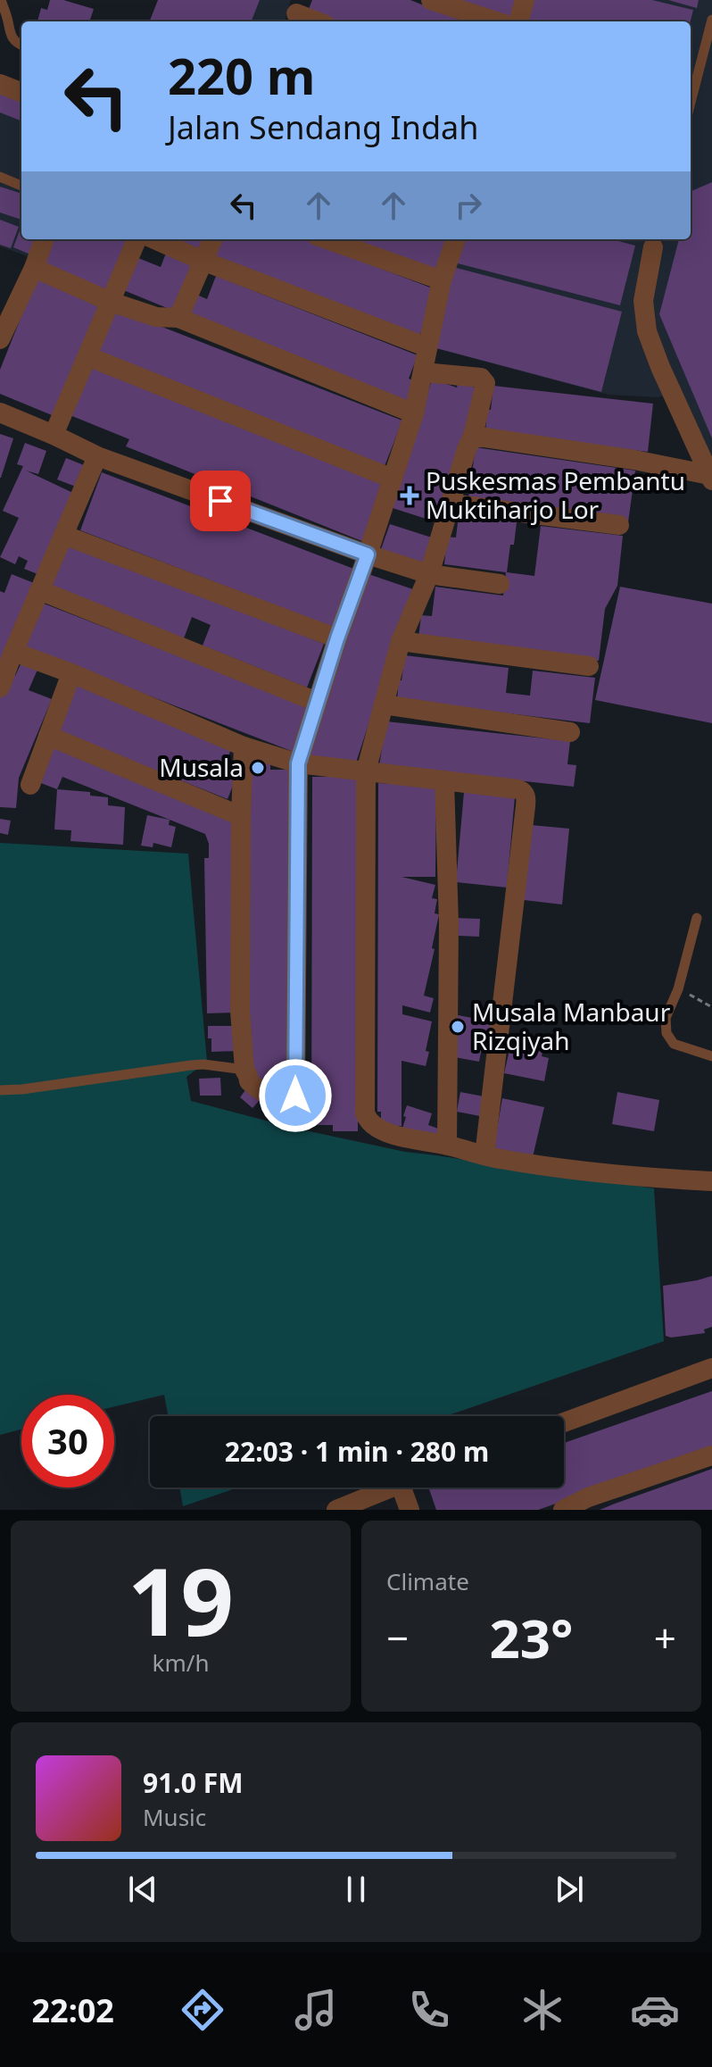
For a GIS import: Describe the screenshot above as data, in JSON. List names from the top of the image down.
{
  "places": {
    "health": ["Puskesmas Pembantu Muktiharjo Lor"],
    "other": ["Musala", "Musala Manbaur Rizqiyah"]
  },
  "page": {
    "turn": ["220 m", "Jalan Sendang Indah"],
    "limit": "30",
    "trip": "22:03 · 1 min · 280 m",
    "tile": [
      ["19", "km/h"],
      "Climate"
    ],
    "heat": ["−", "23°", "+"],
    "song": ["91.0 FM", "Music"],
    "tabs": "22:02"
  }
}
